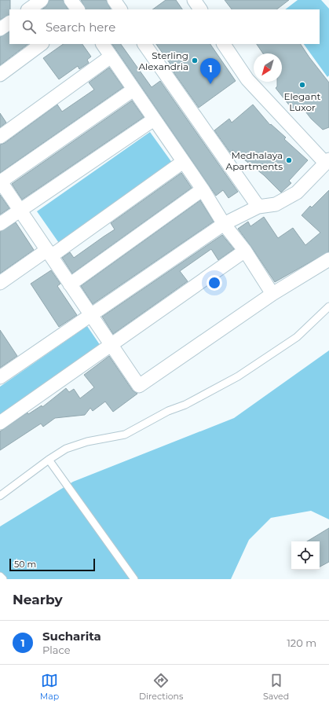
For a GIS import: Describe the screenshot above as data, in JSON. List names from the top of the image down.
{
  "places": ["Sterling Alexandria", "Elegant Luxor", "Medhalaya Apartments"],
  "scale_bar": "50 m",
  "north": "bottom left",
  "page": {
    "search": "Search here",
    "pins": "1",
    "scale": "50 m",
    "heading": "Nearby",
    "list": [
      {
        "mark": "1",
        "name": "Sucharita",
        "note": "Place",
        "value": "120 m"
      }
    ],
    "nav": ["Map", "Directions", "Saved"]
  }
}
